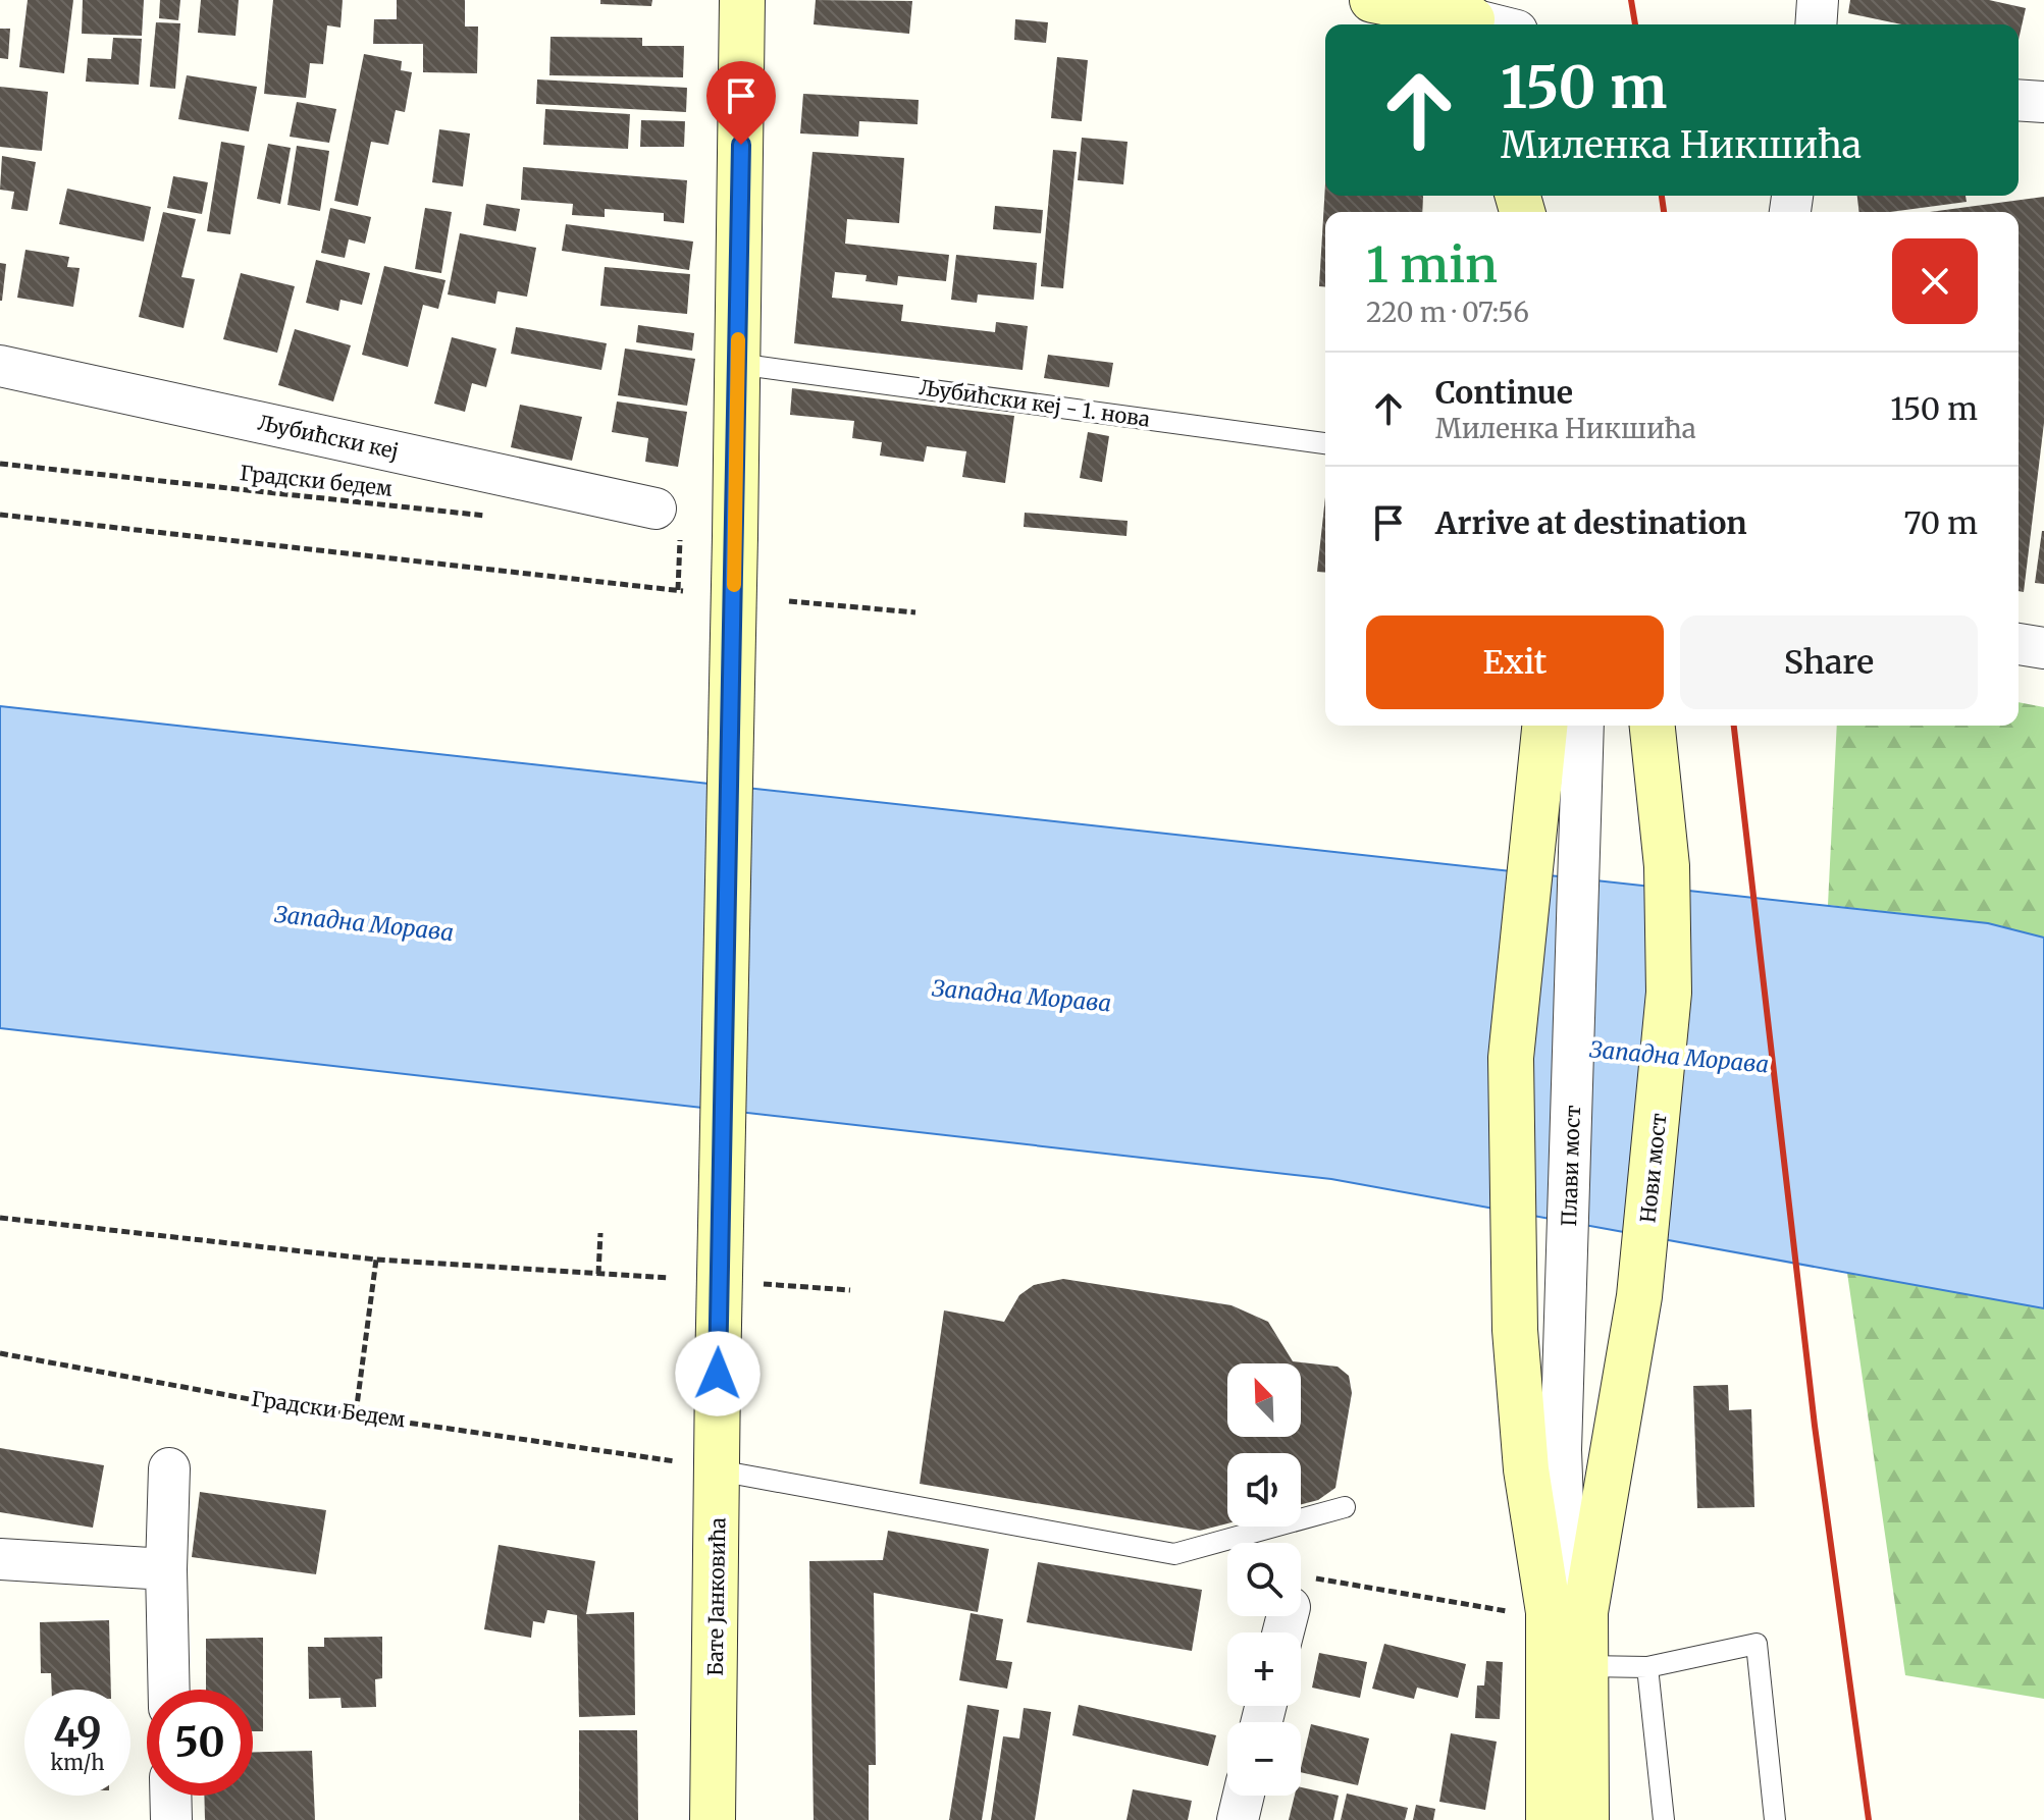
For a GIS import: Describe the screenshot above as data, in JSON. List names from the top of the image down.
{
  "streets": {
    "main road": ["Нови мост", "Бате Јанковића"],
    "street": ["Љубићски кеј", "Плави мост"],
    "lane": ["Љубићски кеј - 1. нова"],
    "path": ["Градски бедем", "Градски Бедем"]
  },
  "crossings": [
    ["Љубићски кеј - 1. нова", "Бате Јанковића"],
    ["Плави мост", "Нови мост"]
  ],
  "water": ["Западна Морава"],
  "north": "top left",
  "page": {
    "turn": ["150 m", "Миленка Никшића"],
    "heading": ["1 min", "220 m · 07:56"],
    "list": [
      {
        "name": "Continue",
        "note": "Миленка Никшића",
        "value": "150 m"
      },
      {
        "name": "Arrive at destination",
        "value": "70 m"
      }
    ],
    "buttons": ["Exit", "Share"],
    "map_buttons": ["+", "−"],
    "speed": "49 km/h",
    "limit": "50"
  }
}
